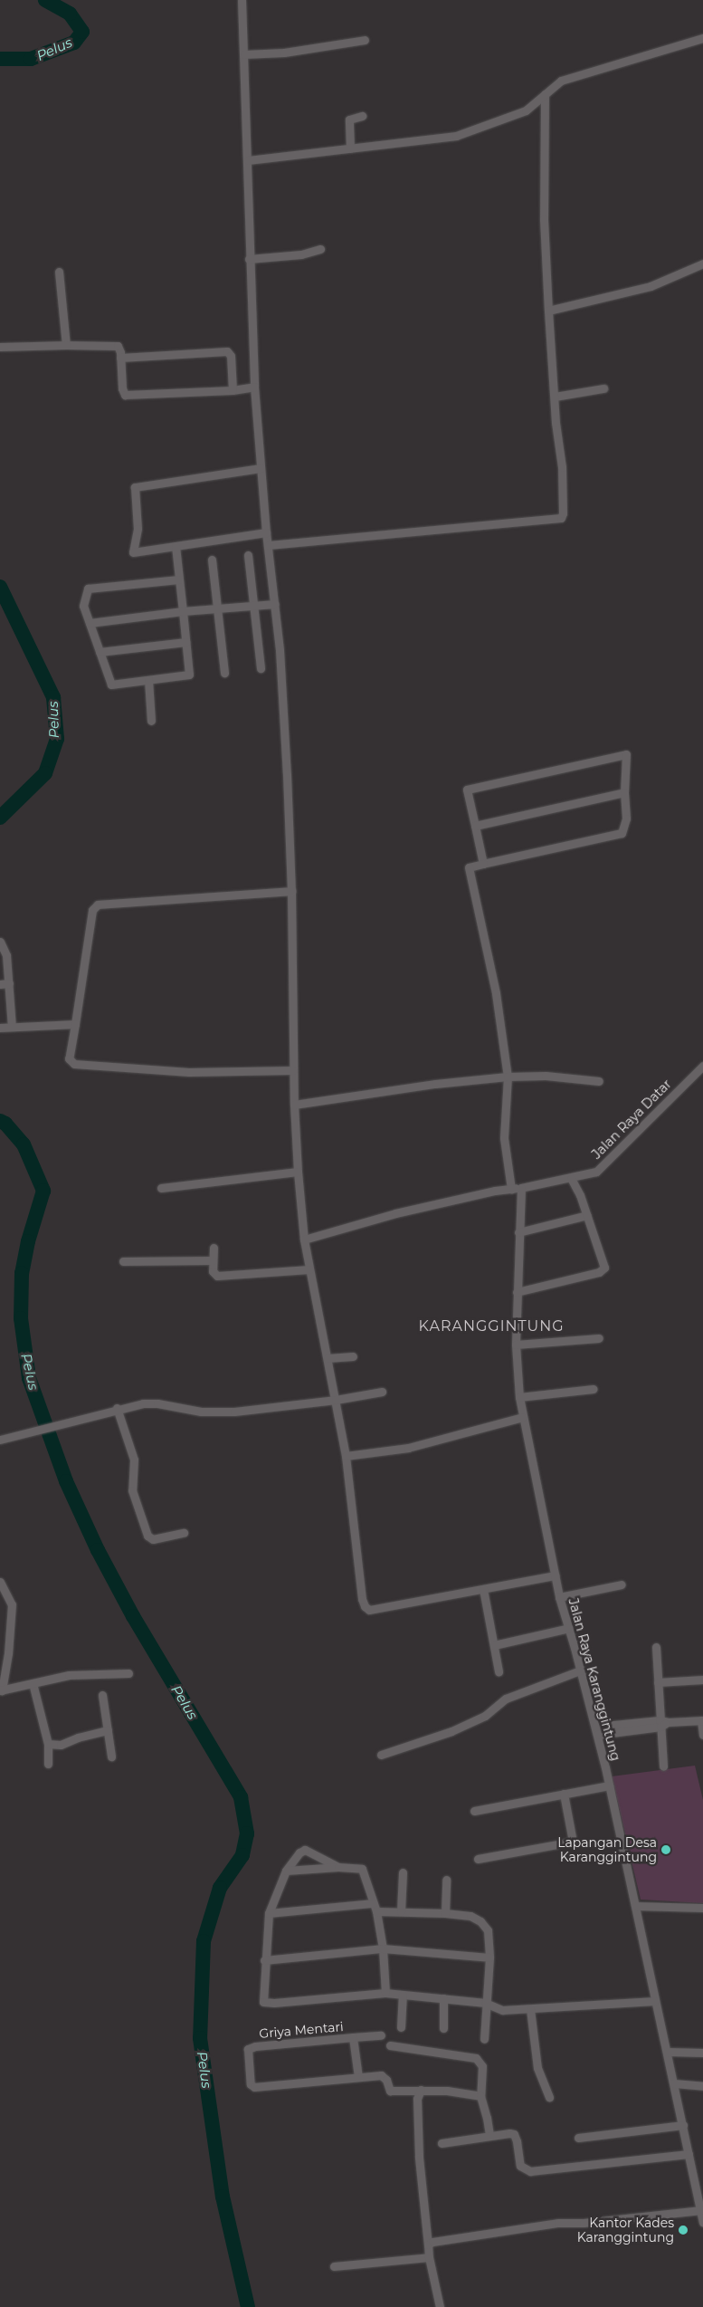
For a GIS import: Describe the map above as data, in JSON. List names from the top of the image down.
{
  "streets": {
    "street": ["Jalan Raya Datar", "Jalan Raya Karanggintung", "Griya Mentari"]
  },
  "districts": ["KARANGGINTUNG"],
  "water": ["Pelus"],
  "places": ["Lapangan Desa Karanggintung", "Kantor Kades Karanggintung"]
}
